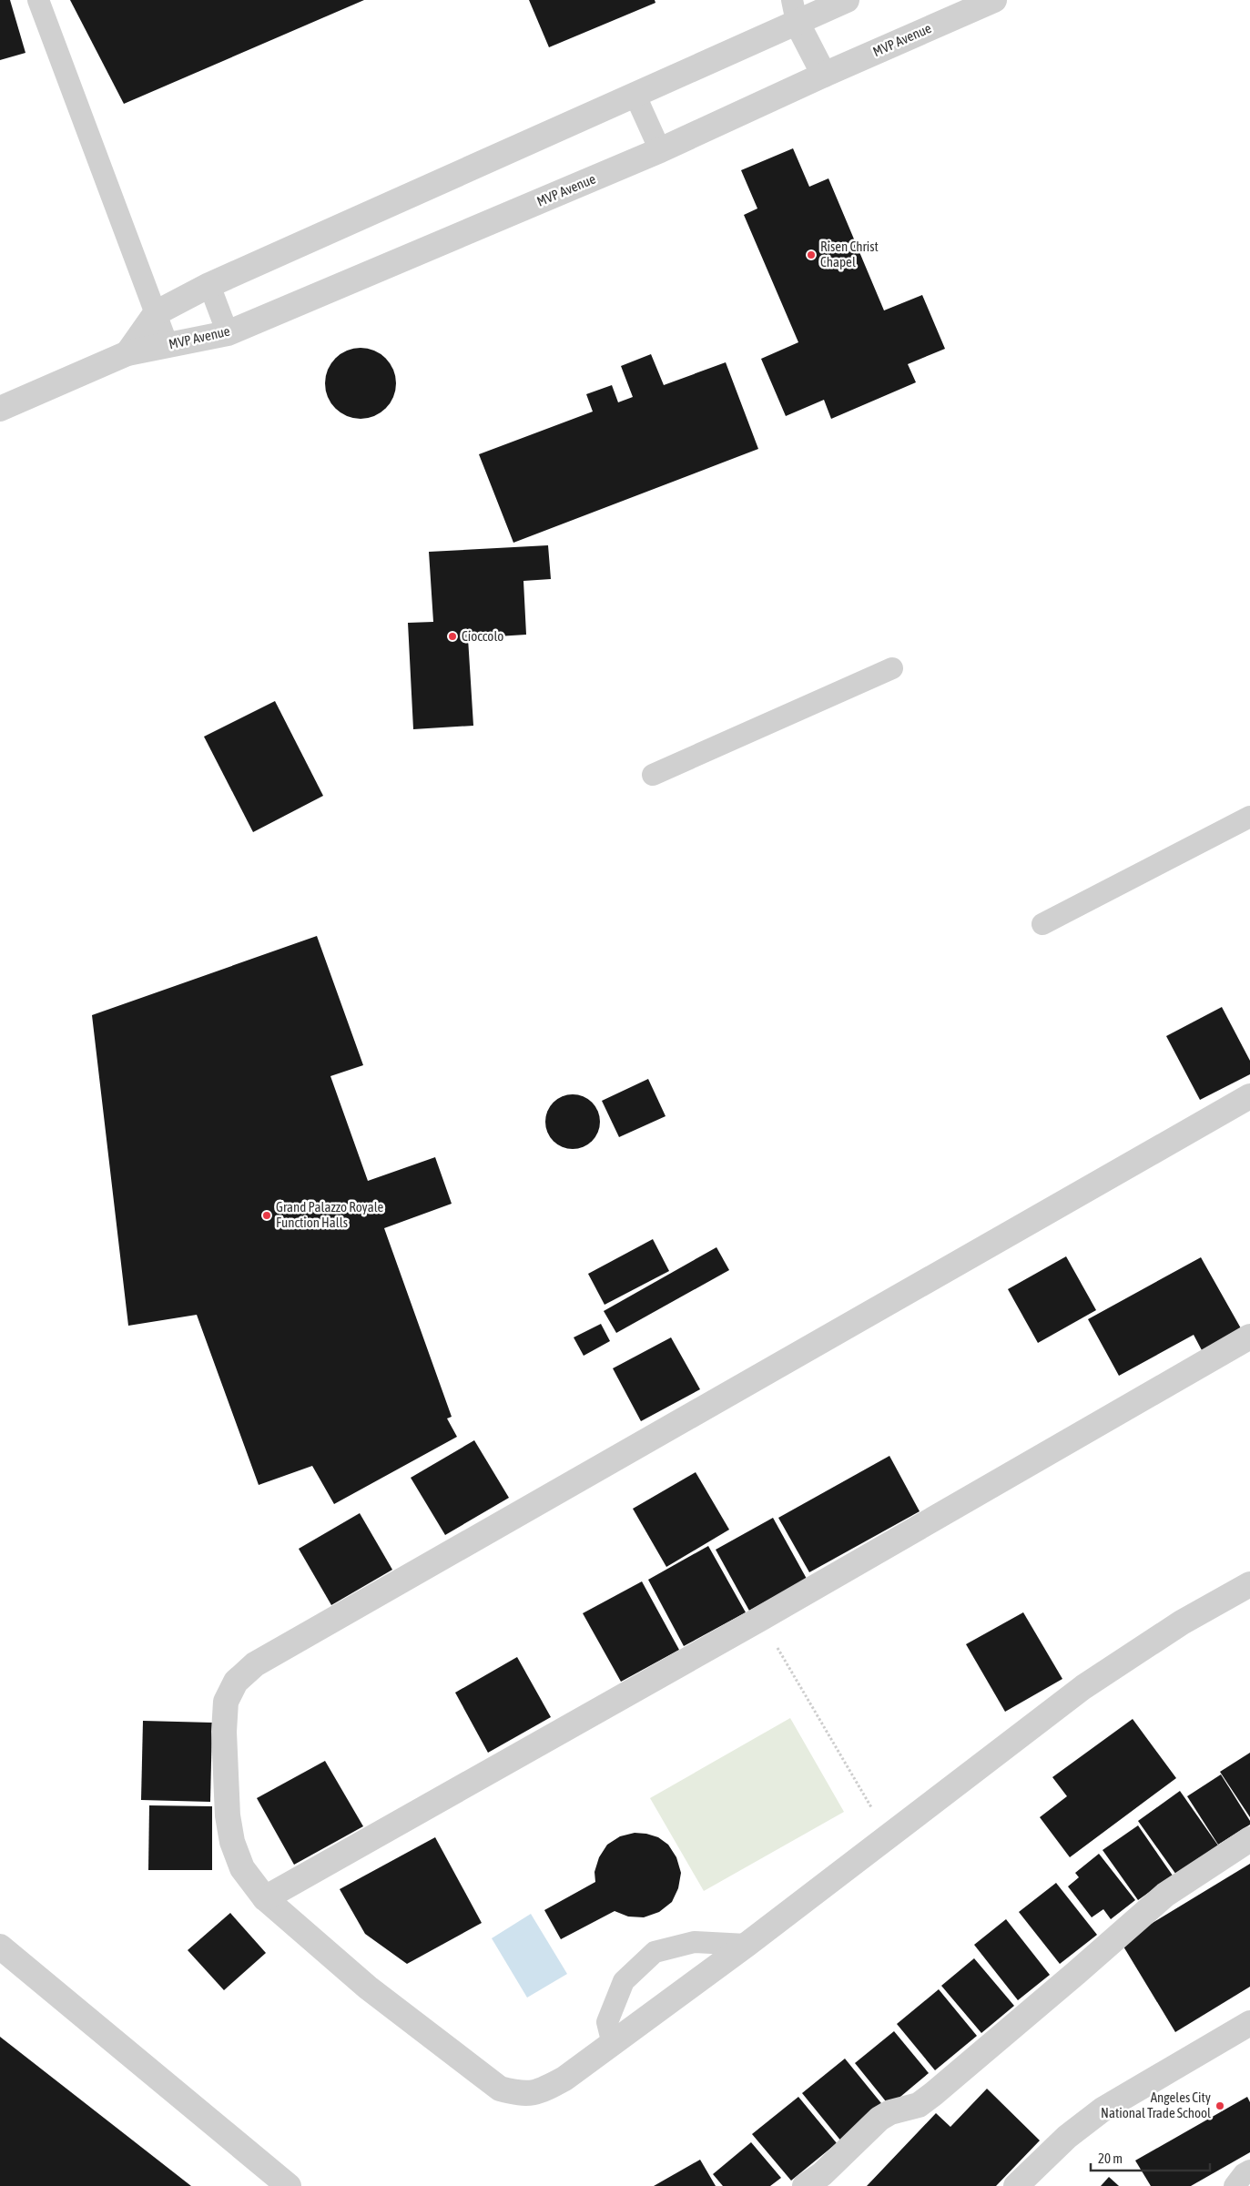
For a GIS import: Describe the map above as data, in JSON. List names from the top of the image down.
{
  "streets": {
    "street": ["MVP Avenue"]
  },
  "places": [
    "Risen Christ Chapel",
    "Cioccolo",
    "Grand Palazzo Royale Function Halls",
    "Angeles City National Trade School"
  ],
  "scale_bar": "20 m"
}
